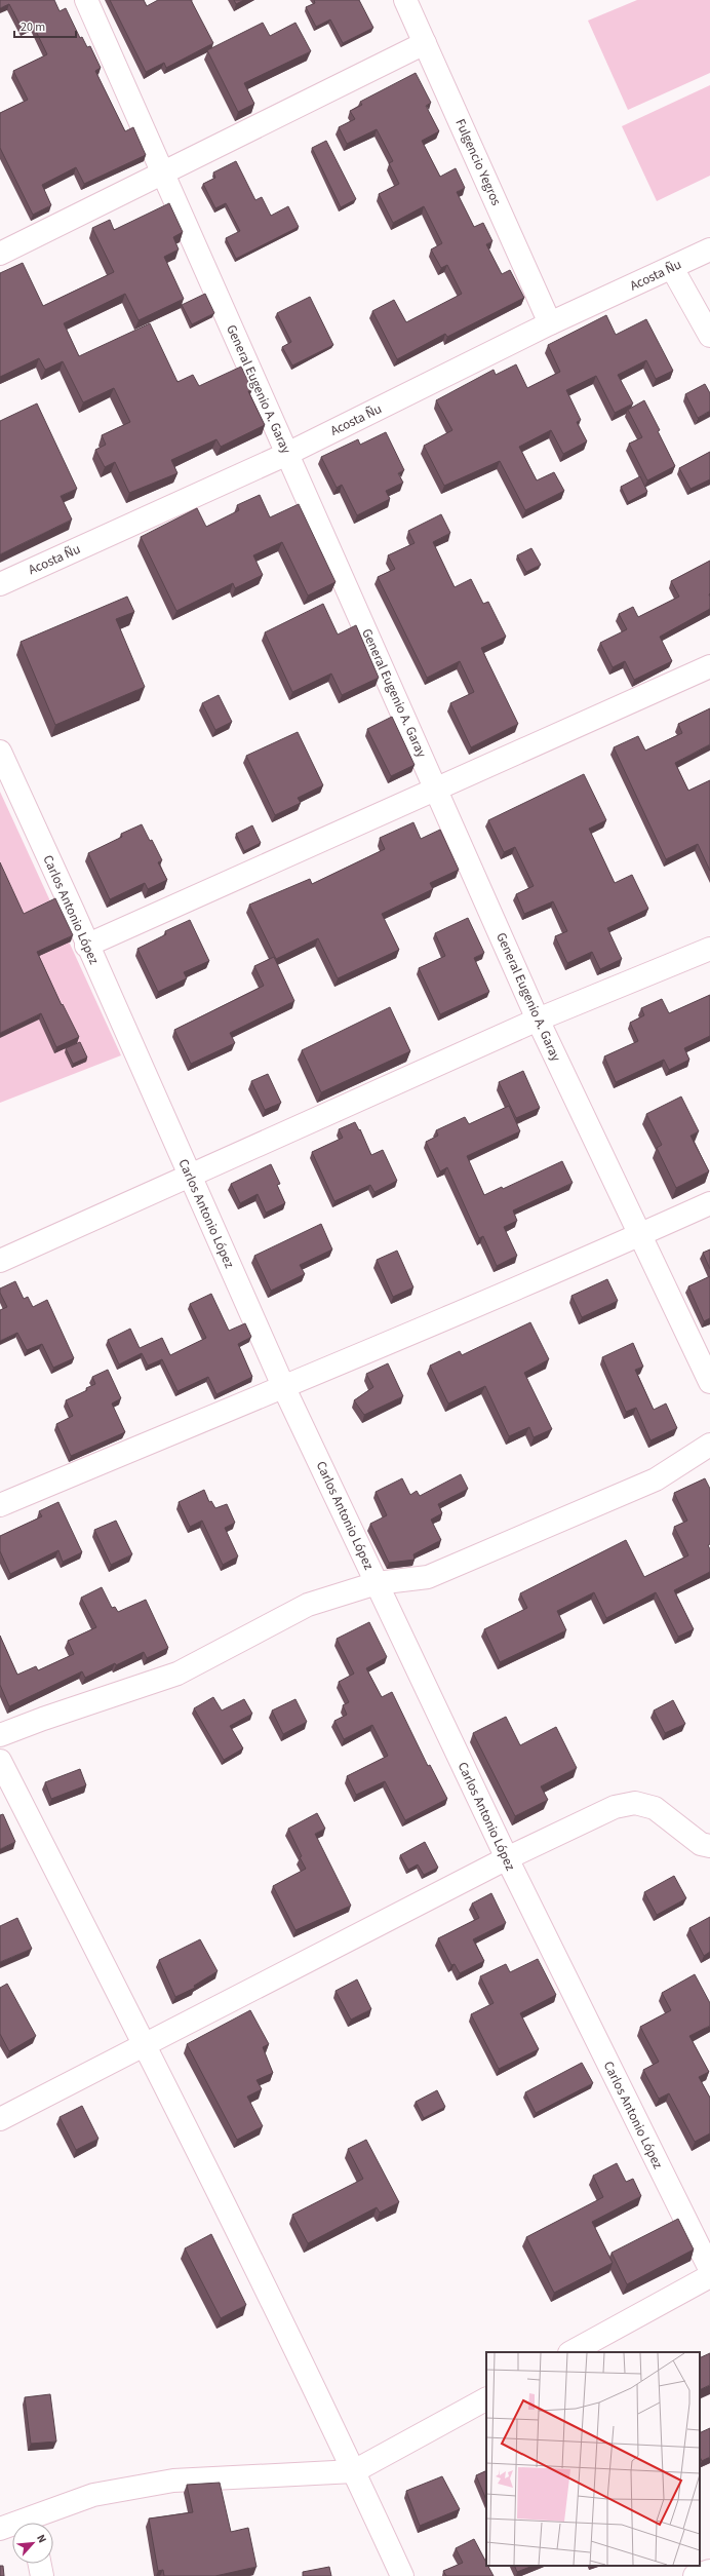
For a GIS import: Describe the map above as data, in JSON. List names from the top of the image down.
{
  "streets": {
    "street": [
      "Fulgencio Yegros",
      "Acosta Ñu",
      "General Eugenio A. Garay",
      "Carlos Antonio López"
    ]
  },
  "crossings": [
    ["Fulgencio Yegros", "Acosta Ñu"],
    ["Acosta Ñu", "General Eugenio A. Garay"]
  ],
  "scale_bar": "20 m",
  "north": "top right"
}
